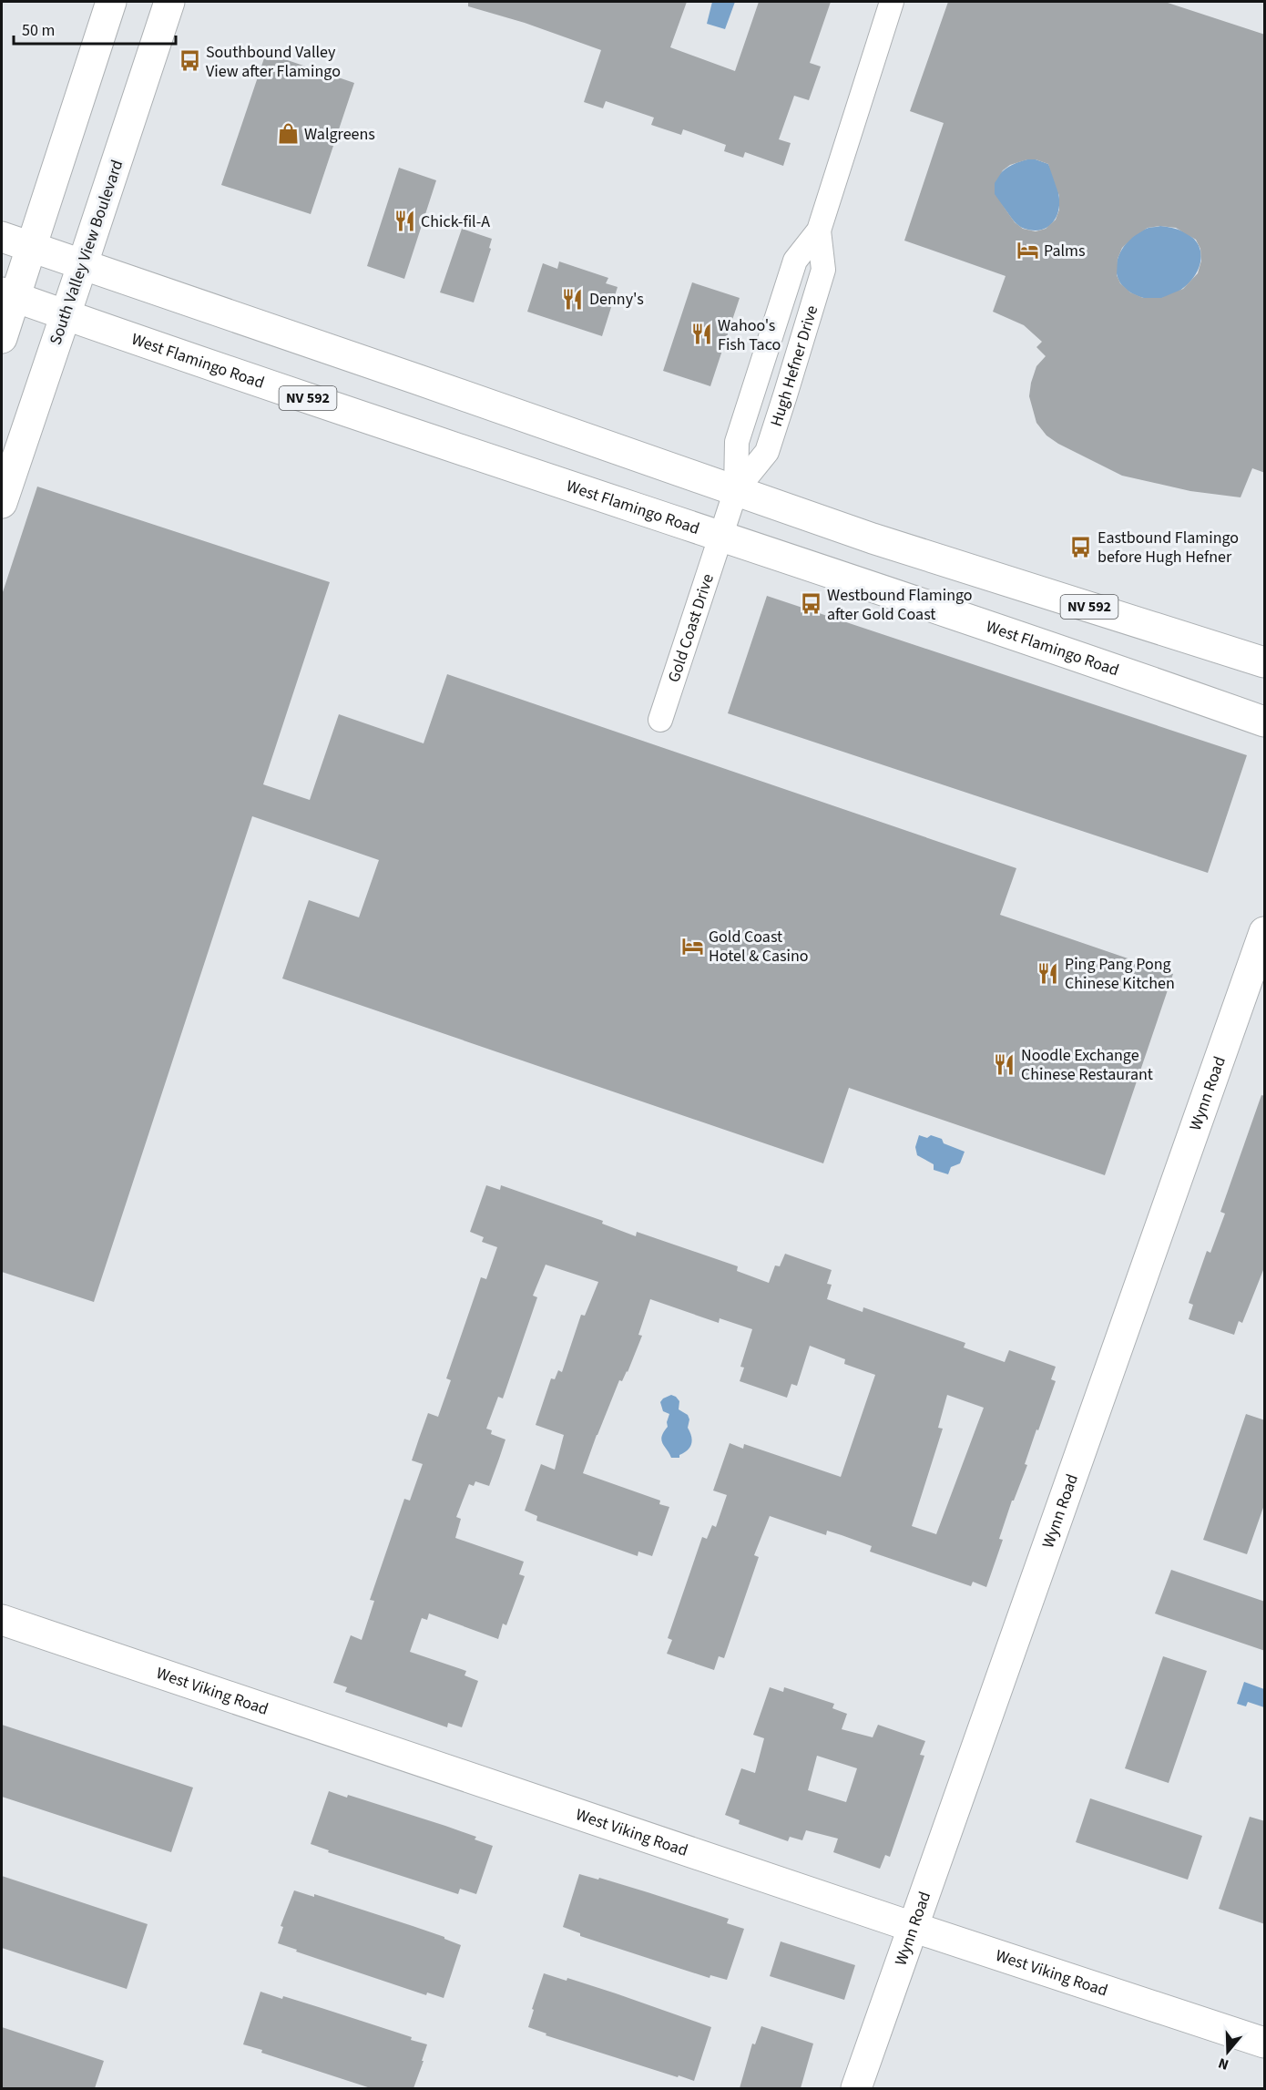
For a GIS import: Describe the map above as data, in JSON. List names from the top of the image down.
{
  "streets": {
    "main road": [
      "South Valley View Boulevard",
      "West Flamingo Road",
      "NV 592",
      "Wynn Road",
      "West Viking Road"
    ],
    "street": ["Hugh Hefner Drive", "Gold Coast Drive"]
  },
  "crossings": [
    ["South Valley View Boulevard", "West Flamingo Road"],
    ["South Valley View Boulevard", "NV 592"],
    ["West Flamingo Road", "Hugh Hefner Drive"],
    ["West Flamingo Road", "Gold Coast Drive"],
    ["Hugh Hefner Drive", "NV 592"],
    ["Hugh Hefner Drive", "Gold Coast Drive"],
    ["Wynn Road", "West Viking Road"]
  ],
  "places": {
    "bus stop": ["Southbound Valley View after Flamingo", "Eastbound Flamingo before Hugh Hefner", "Westbound Flamingo after Gold Coast"],
    "shop": ["Walgreens"],
    "restaurant": [
      "Chick-fil-A",
      "Denny's",
      "Wahoo's Fish Taco",
      "Ping Pang Pong Chinese Kitchen",
      "Noodle Exchange Chinese Restaurant"
    ],
    "hotel": ["Palms", "Gold Coast Hotel & Casino"]
  },
  "scale_bar": "50 m",
  "north": "bottom"
}
